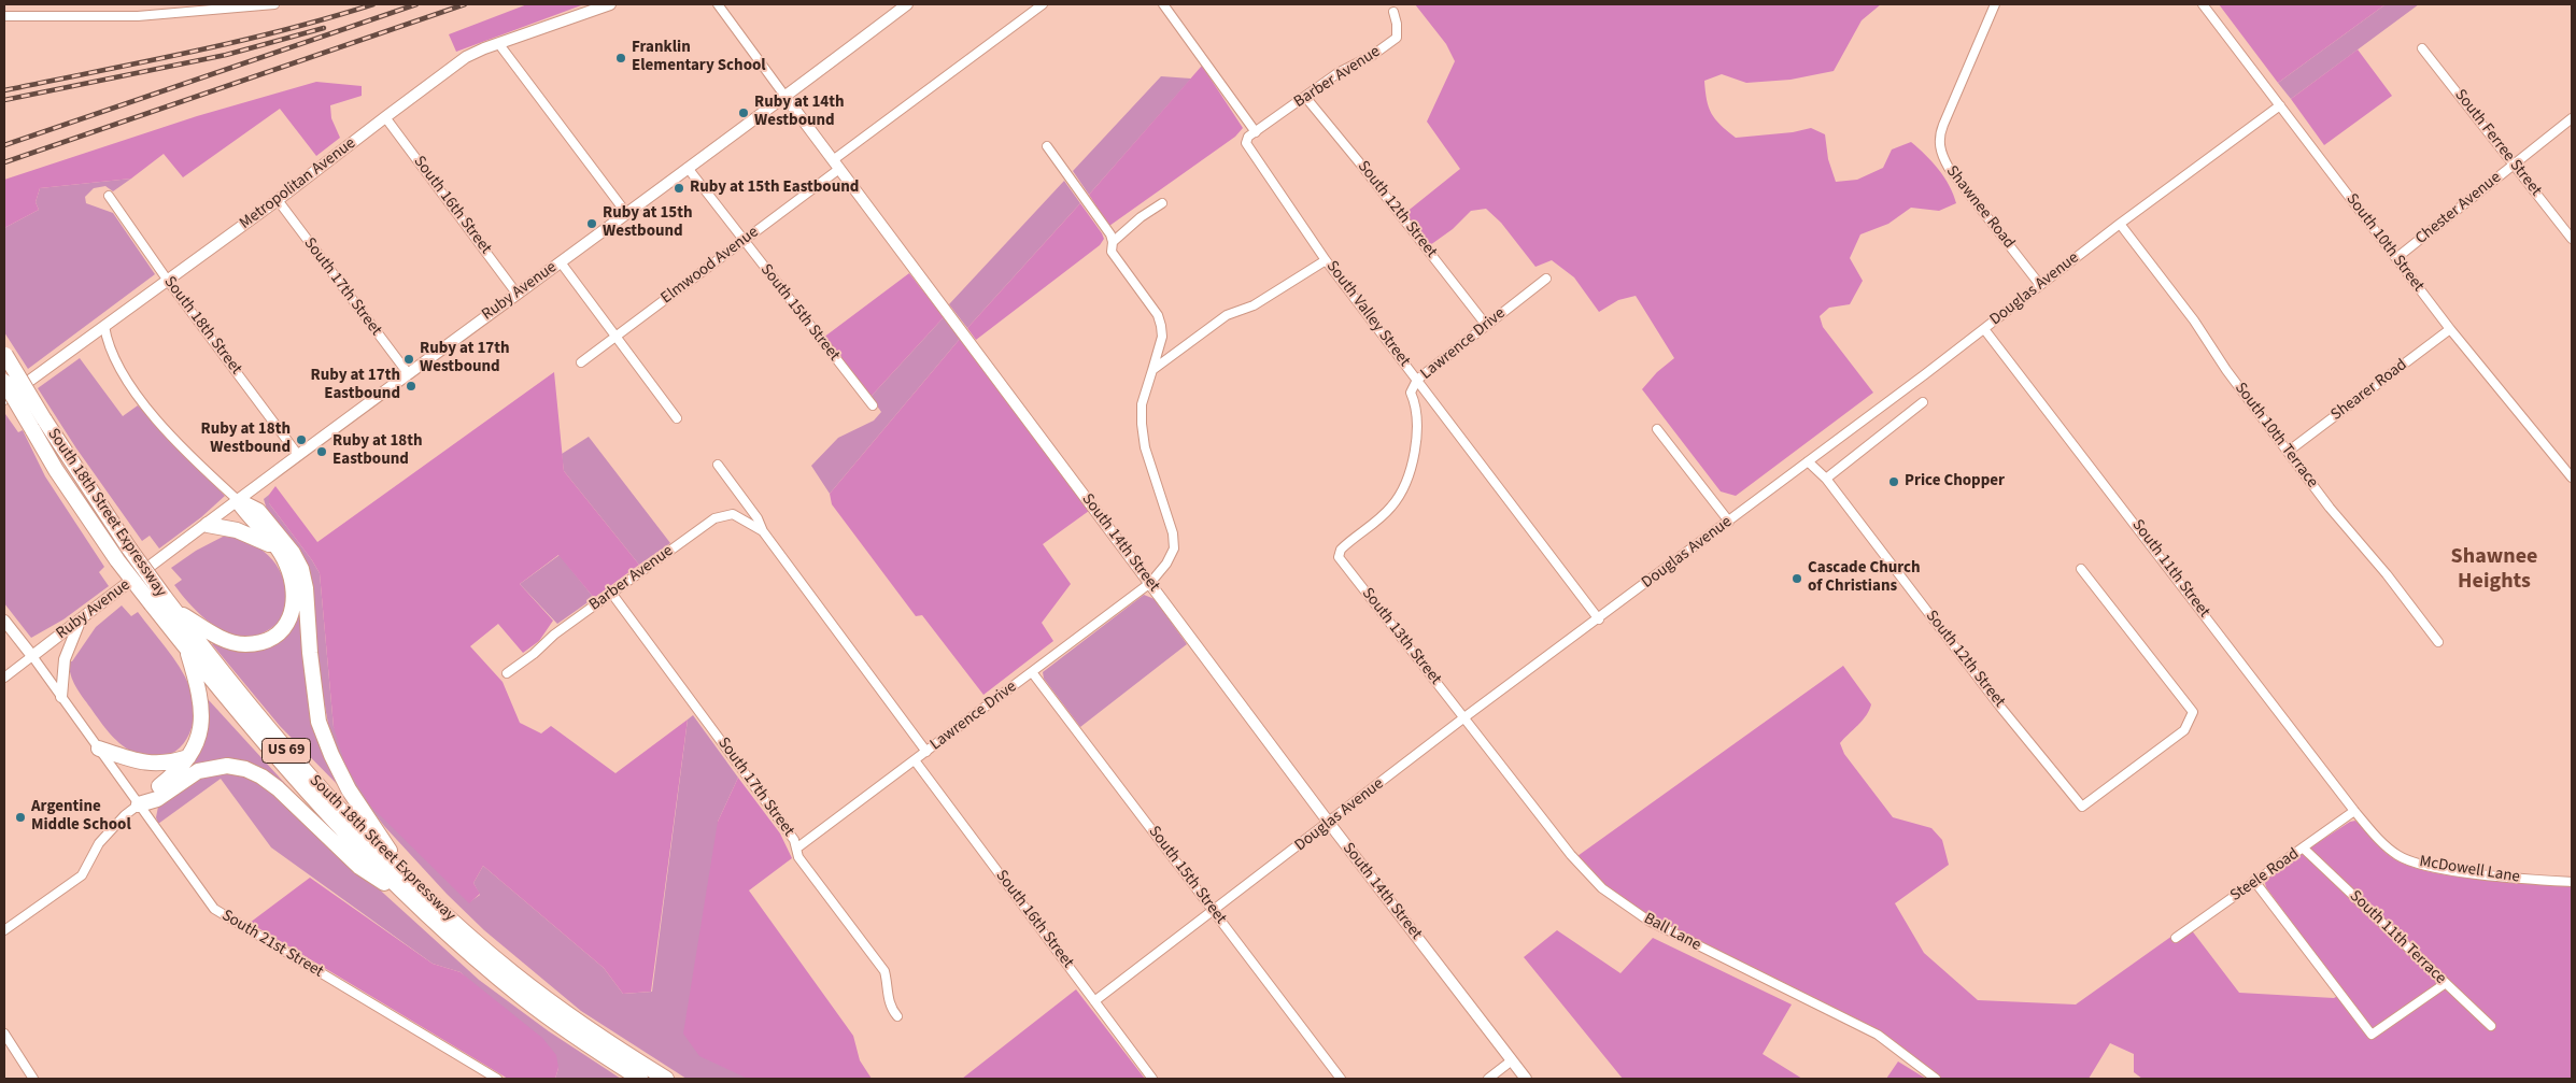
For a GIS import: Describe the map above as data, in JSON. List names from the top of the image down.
{
  "streets": {
    "highway": ["South 18th Street Expressway", "US 69"],
    "street": [
      "Barber Avenue",
      "South Ferree Street",
      "Metropolitan Avenue",
      "South 16th Street",
      "Shawnee Road",
      "Chester Avenue",
      "South 12th Street",
      "South 10th Street",
      "Elmwood Avenue",
      "South 17th Street",
      "Douglas Avenue",
      "Ruby Avenue",
      "South 15th Street",
      "South Valley Street",
      "South 18th Street",
      "Lawrence Drive",
      "Shearer Road",
      "South 10th Terrace",
      "South 14th Street",
      "South 11th Street",
      "South 13th Street",
      "McDowell Lane",
      "Steele Road",
      "Ball Lane",
      "South 11th Terrace",
      "South 21st Street"
    ]
  },
  "crossings": [
    ["Barber Avenue", "South 12th Street"],
    ["Barber Avenue", "South 17th Street"],
    ["Barber Avenue", "South Valley Street"],
    ["South Ferree Street", "Chester Avenue"],
    ["Metropolitan Avenue", "South 16th Street"],
    ["Metropolitan Avenue", "South 17th Street"],
    ["Metropolitan Avenue", "South 18th Street"],
    ["South 16th Street", "Douglas Avenue"],
    ["South 16th Street", "Ruby Avenue"],
    ["South 16th Street", "Lawrence Drive"],
    ["Shawnee Road", "Douglas Avenue"],
    ["Chester Avenue", "South 10th Street"],
    ["South 12th Street", "Douglas Avenue"],
    ["South 12th Street", "Lawrence Drive"],
    ["South 10th Street", "Douglas Avenue"],
    ["South 10th Street", "Shearer Road"],
    ["Elmwood Avenue", "South 15th Street"],
    ["Elmwood Avenue", "South 14th Street"],
    ["South 17th Street", "Ruby Avenue"],
    ["South 17th Street", "Lawrence Drive"],
    ["Douglas Avenue", "South 15th Street"],
    ["Douglas Avenue", "South Valley Street"],
    ["Douglas Avenue", "South 10th Terrace"],
    ["Douglas Avenue", "South 14th Street"],
    ["Douglas Avenue", "South 11th Street"],
    ["Douglas Avenue", "South 13th Street"],
    ["Douglas Avenue", "Ball Lane"],
    ["Ruby Avenue", "South 15th Street"],
    ["Ruby Avenue", "South 18th Street"],
    ["Ruby Avenue", "South 14th Street"],
    ["Ruby Avenue", "South 21st Street"],
    ["South 15th Street", "Lawrence Drive"],
    ["South Valley Street", "Lawrence Drive"],
    ["Lawrence Drive", "South 14th Street"],
    ["Lawrence Drive", "South 13th Street"],
    ["Shearer Road", "South 10th Terrace"],
    ["South 11th Street", "McDowell Lane"],
    ["South 11th Street", "Steele Road"],
    ["South 13th Street", "Ball Lane"],
    ["McDowell Lane", "Steele Road"],
    ["Steele Road", "South 11th Terrace"]
  ],
  "districts": ["Shawnee Heights"],
  "places": [
    "Franklin Elementary School",
    "Ruby at 14th Westbound",
    "Ruby at 15th Eastbound",
    "Ruby at 15th Westbound",
    "Ruby at 17th Westbound",
    "Ruby at 17th Eastbound",
    "Ruby at 18th Westbound",
    "Ruby at 18th Eastbound",
    "Price Chopper",
    "Cascade Church of Christians",
    "Argentine Middle School"
  ]
}
